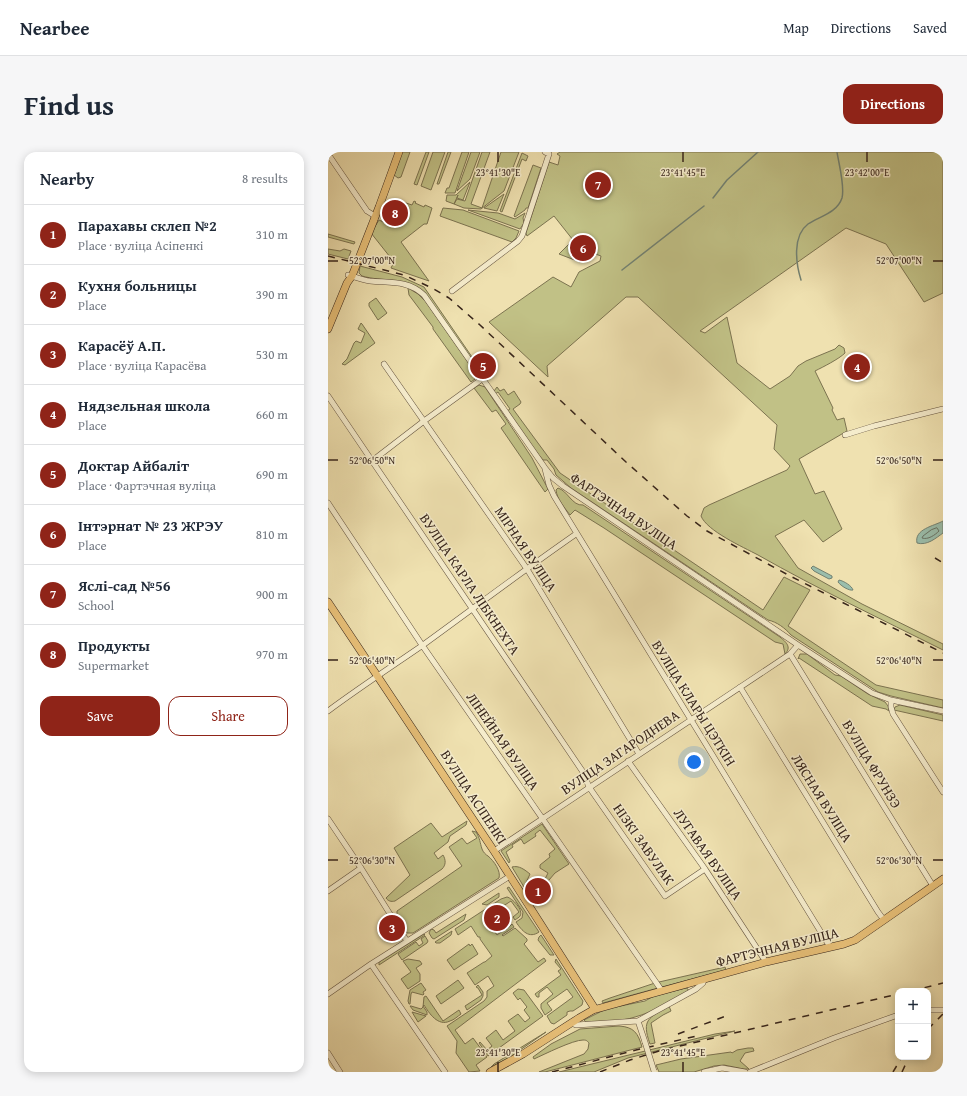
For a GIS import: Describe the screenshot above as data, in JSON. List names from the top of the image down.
{
  "streets": {
    "main road": ["ФАРТЭЧНАЯ ВУЛІЦА", "ВУЛІЦА АСІПЕНКІ"],
    "street": [
      "МІРНАЯ ВУЛІЦА",
      "ВУЛІЦА КАРЛА ЛІБКНЕХТА",
      "ВУЛІЦА КЛАРЫ ЦЭТКІН",
      "ЛІНЕЙНАЯ ВУЛІЦА",
      "ВУЛІЦА ЗАГАРОДНЕВА",
      "ВУЛІЦА ФРУНЗЭ",
      "ЛЯСНАЯ ВУЛІЦА",
      "НІЗКІ ЗАВУЛАК",
      "ЛУГАВАЯ ВУЛІЦА"
    ]
  },
  "crossings": [
    ["ФАРТЭЧНАЯ ВУЛІЦА", "ВУЛІЦА КЛАРЫ ЦЭТКІН"],
    ["ФАРТЭЧНАЯ ВУЛІЦА", "ЛІНЕЙНАЯ ВУЛІЦА"],
    ["ФАРТЭЧНАЯ ВУЛІЦА", "ВУЛІЦА ЗАГАРОДНЕВА"],
    ["ФАРТЭЧНАЯ ВУЛІЦА", "ВУЛІЦА ФРУНЗЭ"],
    ["ФАРТЭЧНАЯ ВУЛІЦА", "ВУЛІЦА АСІПЕНКІ"],
    ["ФАРТЭЧНАЯ ВУЛІЦА", "ЛЯСНАЯ ВУЛІЦА"],
    ["ФАРТЭЧНАЯ ВУЛІЦА", "ЛУГАВАЯ ВУЛІЦА"],
    ["МІРНАЯ ВУЛІЦА", "ВУЛІЦА ЗАГАРОДНЕВА"],
    ["ВУЛІЦА КАРЛА ЛІБКНЕХТА", "ВУЛІЦА ЗАГАРОДНЕВА"],
    ["ВУЛІЦА КАРЛА ЛІБКНЕХТА", "НІЗКІ ЗАВУЛАК"],
    ["ВУЛІЦА КЛАРЫ ЦЭТКІН", "ВУЛІЦА ЗАГАРОДНЕВА"],
    ["ЛІНЕЙНАЯ ВУЛІЦА", "ВУЛІЦА ЗАГАРОДНЕВА"],
    ["ВУЛІЦА ЗАГАРОДНЕВА", "ВУЛІЦА ФРУНЗЭ"],
    ["ВУЛІЦА ЗАГАРОДНЕВА", "ВУЛІЦА АСІПЕНКІ"],
    ["ВУЛІЦА ЗАГАРОДНЕВА", "ЛЯСНАЯ ВУЛІЦА"],
    ["ВУЛІЦА ЗАГАРОДНЕВА", "НІЗКІ ЗАВУЛАК"],
    ["ВУЛІЦА ЗАГАРОДНЕВА", "ЛУГАВАЯ ВУЛІЦА"],
    ["НІЗКІ ЗАВУЛАК", "ЛУГАВАЯ ВУЛІЦА"]
  ],
  "page": {
    "header": "Nearbee",
    "nav": ["Map", "Directions", "Saved"],
    "title": "Find us",
    "buttons": [
      "Directions",
      ["Save", "Share"]
    ],
    "heading": ["Nearby", "8 results"],
    "pins": [
      "7",
      "8",
      "6",
      "5",
      "4",
      "1",
      "2",
      "3"
    ],
    "list": [
      {
        "mark": "1",
        "name": "Парахавы склеп №2",
        "note": "Place · вуліца Асіпенкі",
        "value": "310 m"
      },
      {
        "mark": "2",
        "name": "Кухня больницы",
        "note": "Place",
        "value": "390 m"
      },
      {
        "mark": "3",
        "name": "Карасёў А.П.",
        "note": "Place · вуліца Карасёва",
        "value": "530 m"
      },
      {
        "mark": "4",
        "name": "Нядзельная школа",
        "note": "Place",
        "value": "660 m"
      },
      {
        "mark": "5",
        "name": "Доктар Айбаліт",
        "note": "Place · Фартэчная вуліца",
        "value": "690 m"
      },
      {
        "mark": "6",
        "name": "Інтэрнат № 23 ЖРЭУ",
        "note": "Place",
        "value": "810 m"
      },
      {
        "mark": "7",
        "name": "Яслі-сад №56",
        "note": "School",
        "value": "900 m"
      },
      {
        "mark": "8",
        "name": "Продукты",
        "note": "Supermarket",
        "value": "970 m"
      }
    ],
    "map_buttons": ["+", "−"]
  },
  "coordinates": [
    "23°41'30\"E",
    "23°41'45\"E",
    "23°42'00\"E",
    "52°07'00\"N",
    "52°06'50\"N",
    "52°06'40\"N",
    "52°06'30\"N"
  ]
}
